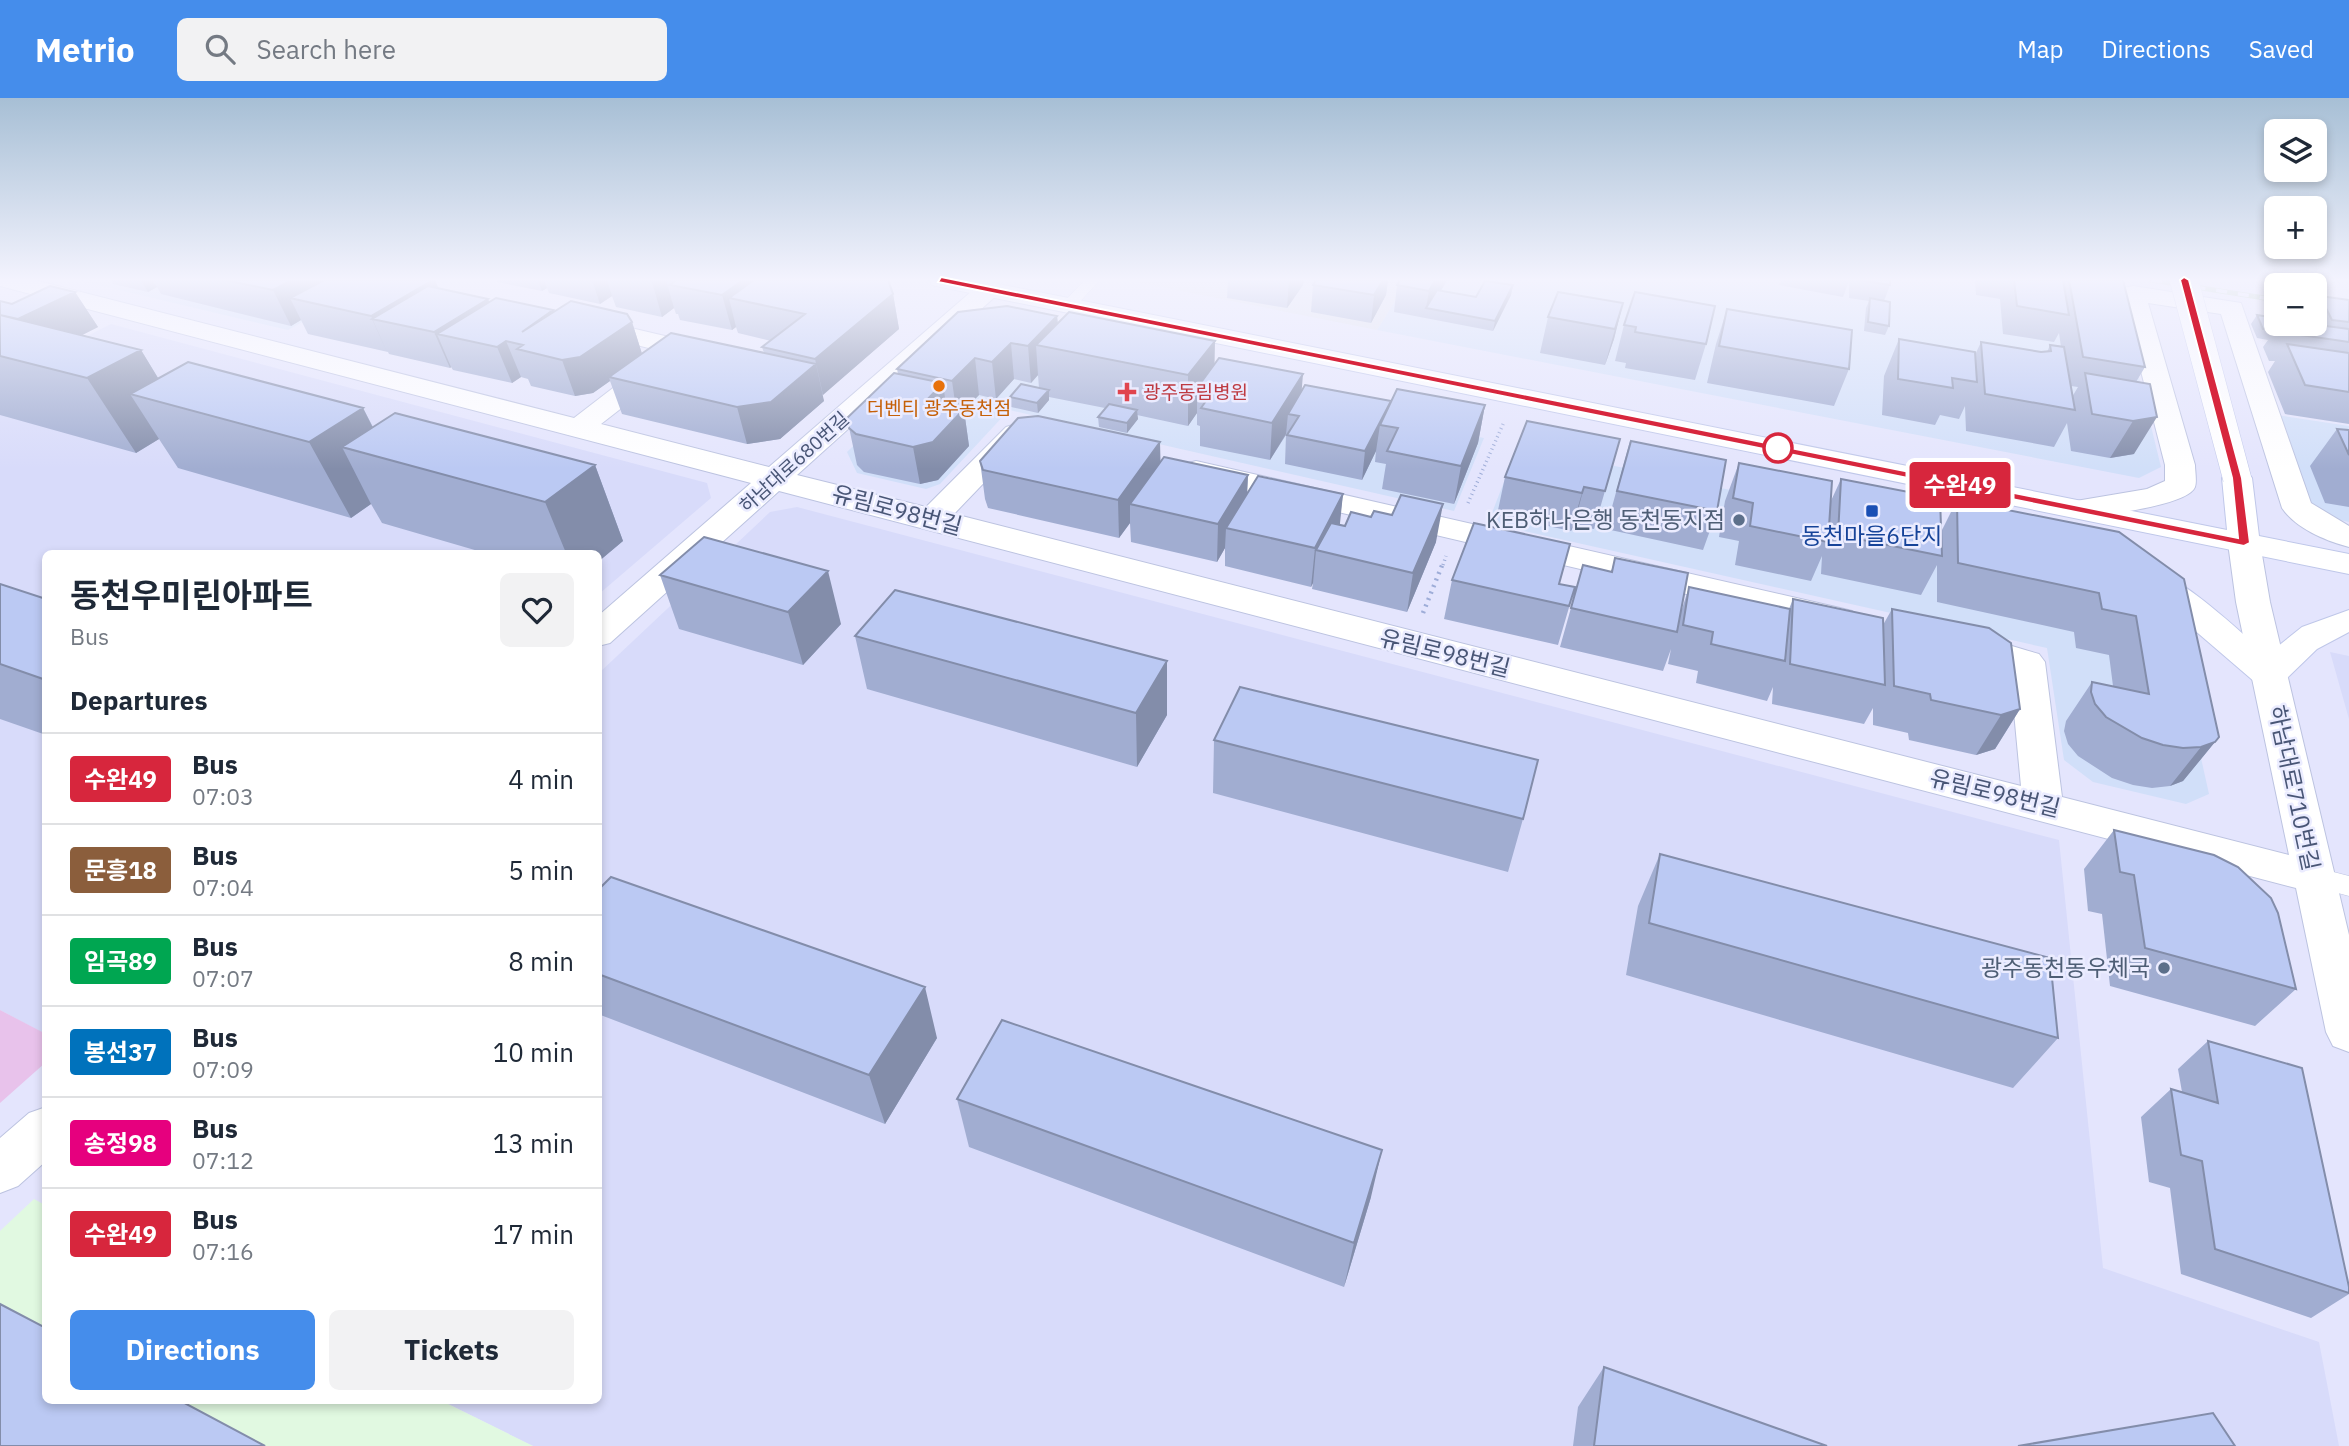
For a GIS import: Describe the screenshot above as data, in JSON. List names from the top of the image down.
{
  "streets": {
    "street": ["하남대로680번길", "유림로98번길", "하남대로710번길"]
  },
  "crossings": [
    ["하남대로680번길", "유림로98번길"],
    ["유림로98번길", "하남대로710번길"]
  ],
  "places": {
    "other": ["더벤티 광주동천점", "KEB하나은행 동천동지점", "광주동천동우체국"],
    "health": ["광주동림병원"],
    "transit": ["동천마을6단지"]
  },
  "lines": ["bus line 수완49"],
  "page": {
    "header": "Metrio",
    "search": "Search here",
    "nav": ["Map", "Directions", "Saved"],
    "on_map": "수완49",
    "map_buttons": ["+", "−"],
    "heading": [
      ["동천우미린아파트", "Bus"],
      "Departures"
    ],
    "list": [
      {
        "mark": "수완49",
        "name": "Bus",
        "note": "07:03",
        "value": "4 min"
      },
      {
        "mark": "문흥18",
        "name": "Bus",
        "note": "07:04",
        "value": "5 min"
      },
      {
        "mark": "임곡89",
        "name": "Bus",
        "note": "07:07",
        "value": "8 min"
      },
      {
        "mark": "봉선37",
        "name": "Bus",
        "note": "07:09",
        "value": "10 min"
      },
      {
        "mark": "송정98",
        "name": "Bus",
        "note": "07:12",
        "value": "13 min"
      },
      {
        "mark": "수완49",
        "name": "Bus",
        "note": "07:16",
        "value": "17 min"
      }
    ],
    "buttons": ["Directions", "Tickets"]
  }
}
